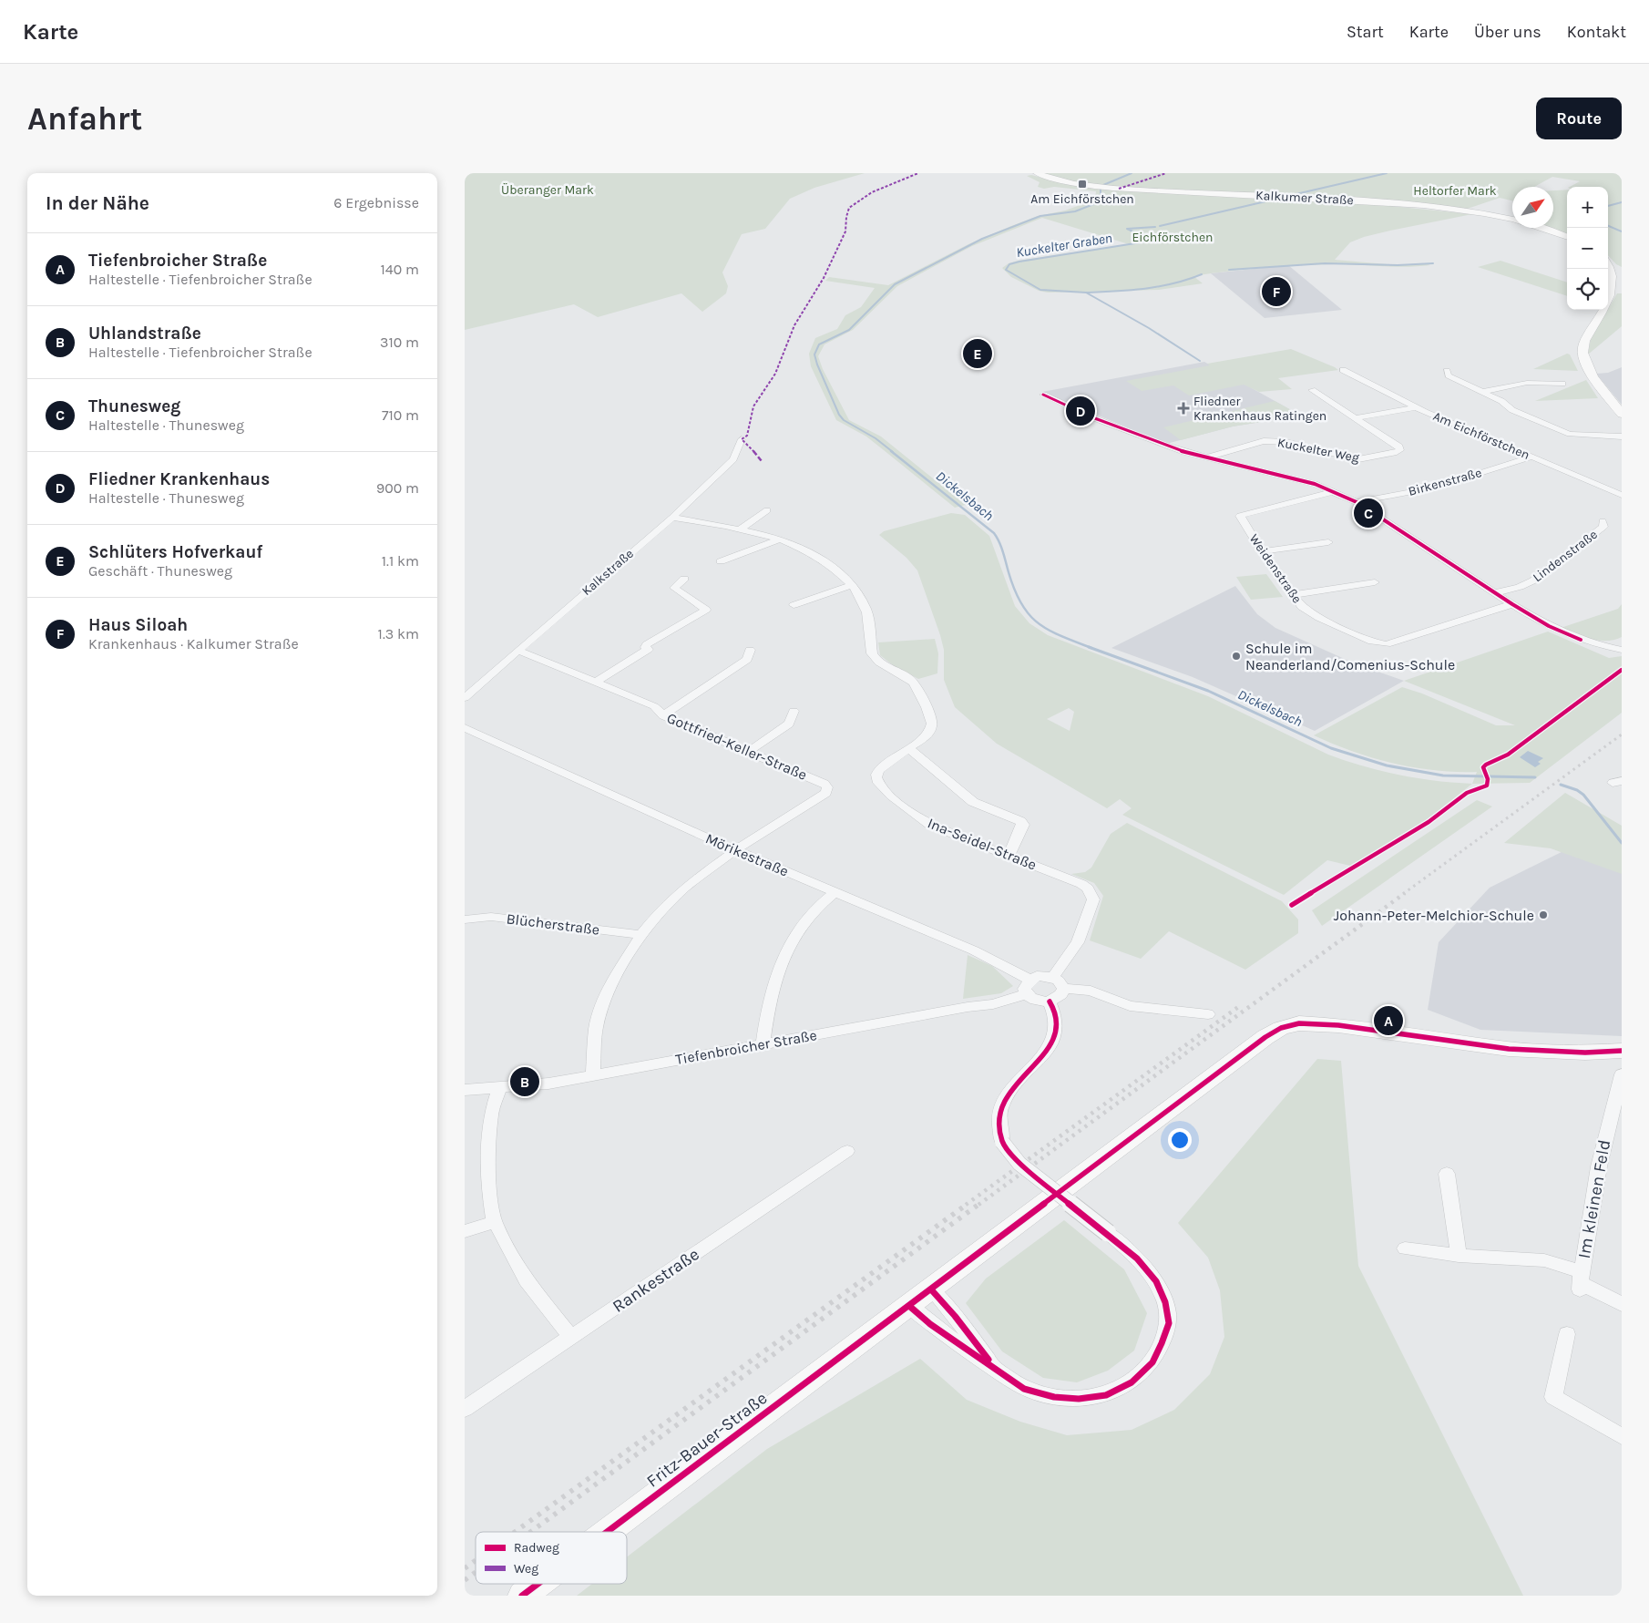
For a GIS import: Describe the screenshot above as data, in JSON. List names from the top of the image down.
{
  "streets": {
    "main road": ["Kalkumer Straße", "Fritz-Bauer-Straße"],
    "street": [
      "Am Eichförstchen",
      "Kuckelter Weg",
      "Birkenstraße",
      "Lindenstraße",
      "Weidenstraße",
      "Kalkstraße",
      "Gottfried-Keller-Straße",
      "Ina-Seidel-Straße",
      "Mörikestraße",
      "Blücherstraße",
      "Tiefenbroicher Straße",
      "Im kleinen Feld",
      "Rankestraße"
    ]
  },
  "crossings": [
    ["Am Eichförstchen", "Birkenstraße"],
    ["Kalkstraße", "Gottfried-Keller-Straße"],
    ["Kalkstraße", "Ina-Seidel-Straße"],
    ["Gottfried-Keller-Straße", "Mörikestraße"],
    ["Ina-Seidel-Straße", "Mörikestraße"],
    ["Ina-Seidel-Straße", "Tiefenbroicher Straße"],
    ["Mörikestraße", "Tiefenbroicher Straße"]
  ],
  "water": ["Kuckelter Graben", "Dickelsbach"],
  "parks": ["Überanger Mark", "Heltorfer Mark", "Eichförstchen"],
  "places": {
    "transit": ["Am Eichförstchen"],
    "health": ["Fliedner Krankenhaus Ratingen"],
    "other": ["Schule im Neanderland/Comenius-Schule", "Johann-Peter-Melchior-Schule"]
  },
  "legend": ["Radweg", "Weg"],
  "north": "top right",
  "page": {
    "header": "Karte",
    "nav": [
      "Start",
      "Karte",
      "Über uns",
      "Kontakt"
    ],
    "buttons": "Route",
    "title": "Anfahrt",
    "heading": ["In der Nähe", "6 Ergebnisse"],
    "map_buttons": ["+", "−"],
    "list": [
      {
        "mark": "A",
        "name": "Tiefenbroicher Straße",
        "note": "Haltestelle · Tiefenbroicher Straße",
        "value": "140 m"
      },
      {
        "mark": "B",
        "name": "Uhlandstraße",
        "note": "Haltestelle · Tiefenbroicher Straße",
        "value": "310 m"
      },
      {
        "mark": "C",
        "name": "Thunesweg",
        "note": "Haltestelle · Thunesweg",
        "value": "710 m"
      },
      {
        "mark": "D",
        "name": "Fliedner Krankenhaus",
        "note": "Haltestelle · Thunesweg",
        "value": "900 m"
      },
      {
        "mark": "E",
        "name": "Schlüters Hofverkauf",
        "note": "Geschäft · Thunesweg",
        "value": "1.1 km"
      },
      {
        "mark": "F",
        "name": "Haus Siloah",
        "note": "Krankenhaus · Kalkumer Straße",
        "value": "1.3 km"
      }
    ],
    "pins": [
      "F",
      "E",
      "D",
      "C",
      "A",
      "B"
    ]
  }
}
